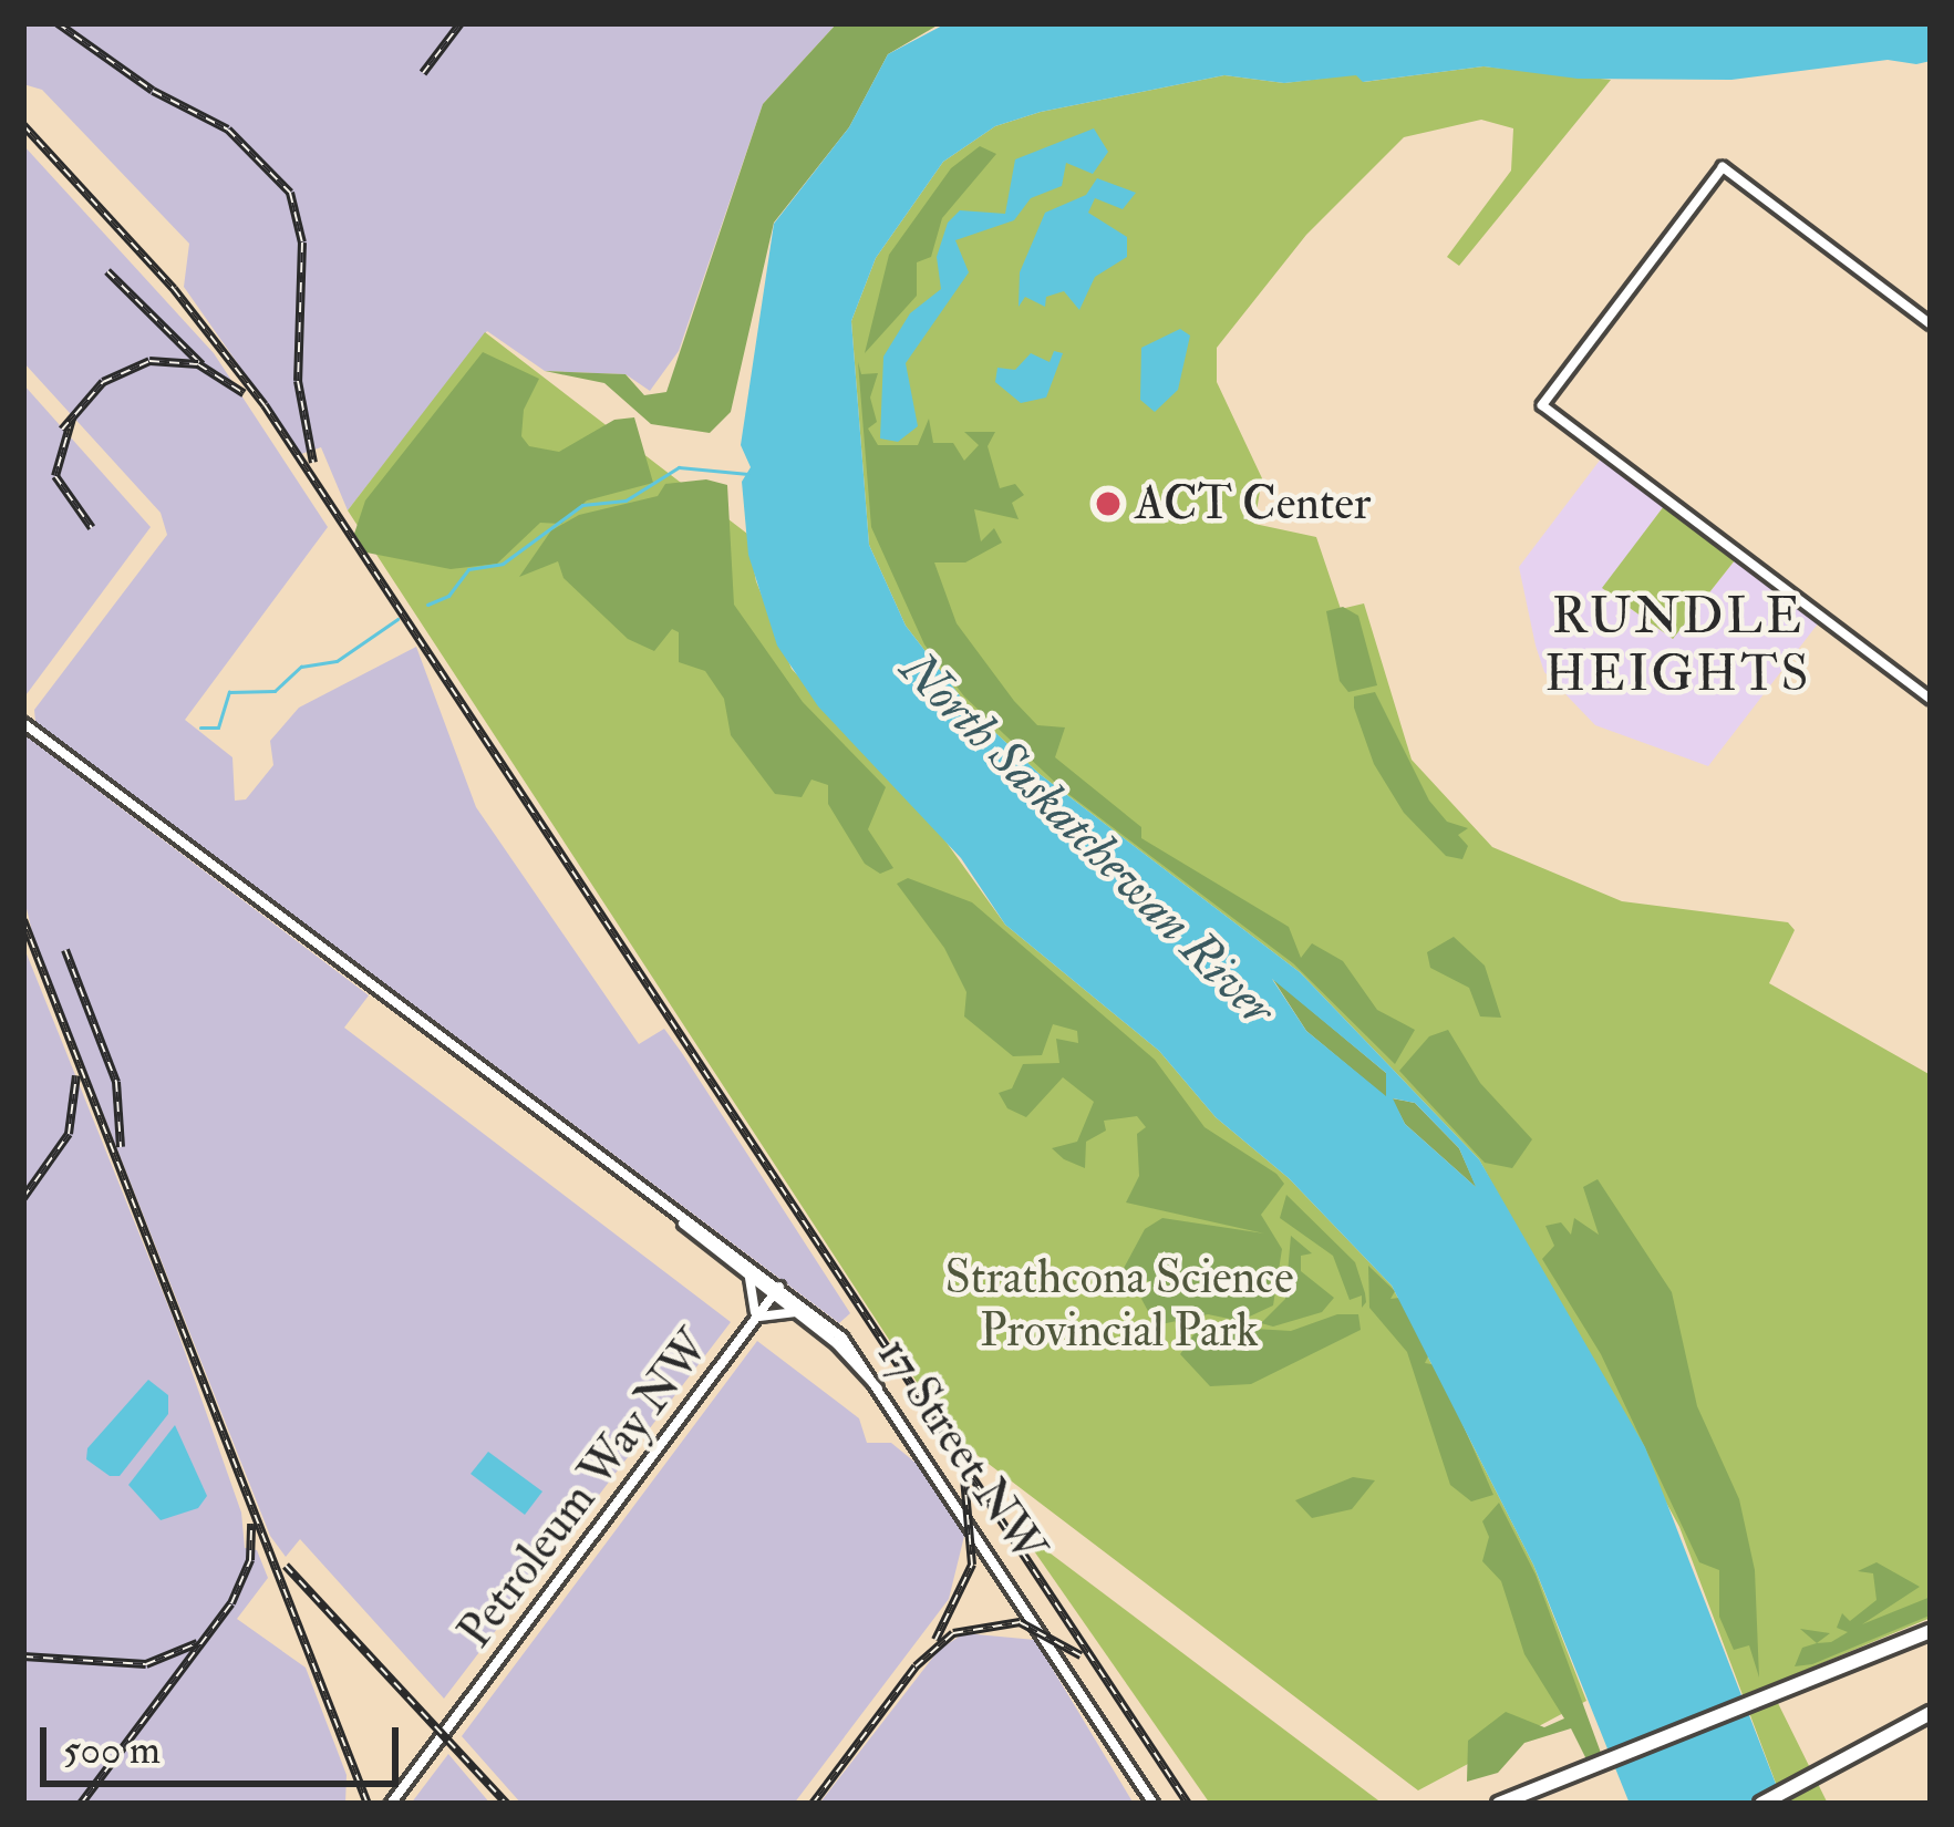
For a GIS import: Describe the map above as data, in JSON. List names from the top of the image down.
{
  "streets": {
    "main road": ["17 Street NW", "Petroleum Way NW"]
  },
  "crossings": [
    ["17 Street NW", "Petroleum Way NW"]
  ],
  "districts": ["RUNDLE HEIGHTS"],
  "water": ["North Saskatchewan River"],
  "parks": ["Strathcona Science Provincial Park"],
  "places": ["ACT Center"],
  "scale_bar": "500 m"
}
